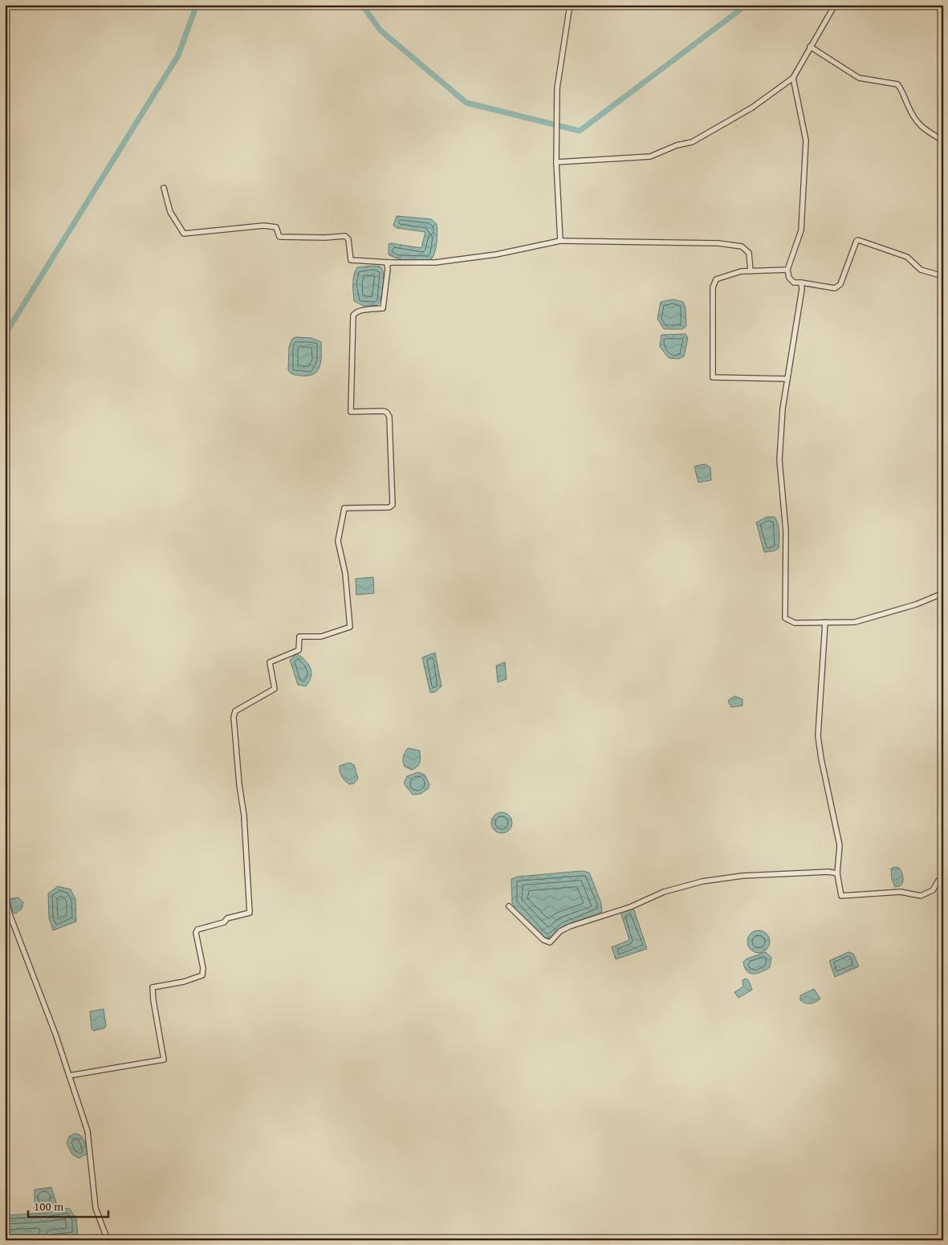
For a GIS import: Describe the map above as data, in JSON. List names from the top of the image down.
{
  "scale_bar": "100 m"
}
